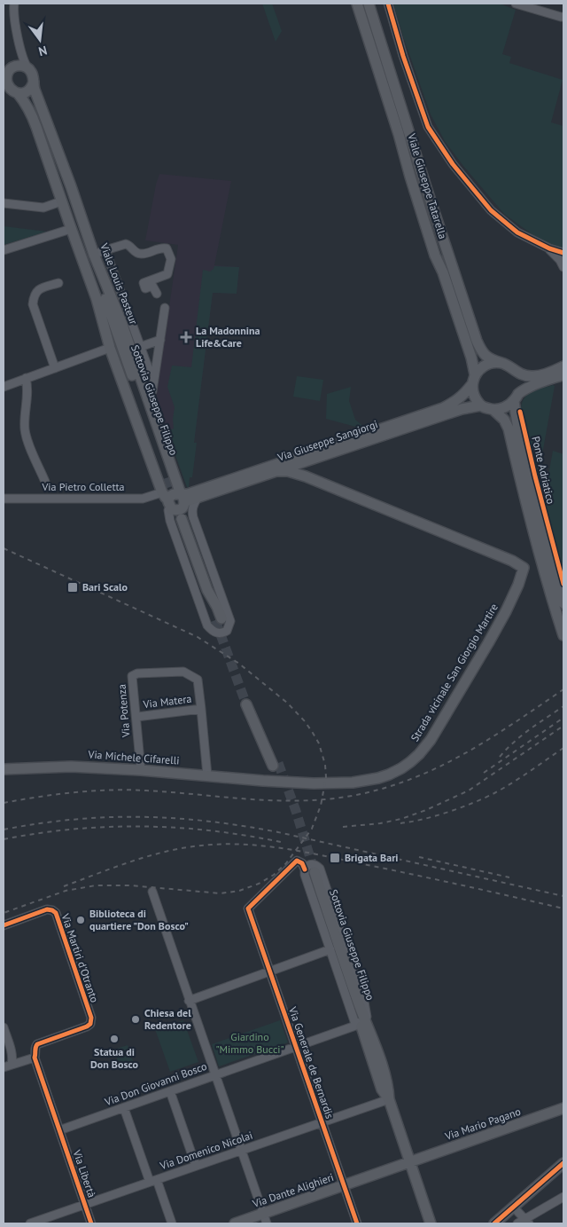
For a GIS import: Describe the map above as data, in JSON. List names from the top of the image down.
{
  "streets": {
    "main road": [
      "Viale Giuseppe Tatarella",
      "Viale Louis Pasteur",
      "Sottovia Giuseppe Filippo",
      "Via Giuseppe Sangiorgi",
      "Ponte Adriatico",
      "Strada vicinale San Giorgio Martire",
      "Via Michele Cifarelli",
      "Via Mario Pagano",
      "Via Dante Alighieri"
    ],
    "street": [
      "Via Pietro Colletta",
      "Via Matera",
      "Via Potenza",
      "Via Martiri d'Otranto",
      "Via Generale de Bernardis",
      "Via Don Giovanni Bosco",
      "Via Domenico Nicolai",
      "Via Libertà"
    ]
  },
  "crossings": [
    ["Viale Giuseppe Tatarella", "Via Giuseppe Sangiorgi"],
    ["Viale Giuseppe Tatarella", "Ponte Adriatico"],
    ["Viale Louis Pasteur", "Sottovia Giuseppe Filippo"],
    ["Viale Louis Pasteur", "Via Giuseppe Sangiorgi"],
    ["Viale Louis Pasteur", "Via Pietro Colletta"],
    ["Sottovia Giuseppe Filippo", "Via Generale de Bernardis"],
    ["Sottovia Giuseppe Filippo", "Via Don Giovanni Bosco"],
    ["Sottovia Giuseppe Filippo", "Via Mario Pagano"],
    ["Sottovia Giuseppe Filippo", "Via Domenico Nicolai"],
    ["Sottovia Giuseppe Filippo", "Via Dante Alighieri"],
    ["Via Giuseppe Sangiorgi", "Ponte Adriatico"],
    ["Via Giuseppe Sangiorgi", "Via Pietro Colletta"],
    ["Strada vicinale San Giorgio Martire", "Via Michele Cifarelli"],
    ["Via Matera", "Via Potenza"],
    ["Via Potenza", "Via Michele Cifarelli"],
    ["Via Martiri d'Otranto", "Via Libertà"],
    ["Via Generale de Bernardis", "Via Don Giovanni Bosco"],
    ["Via Generale de Bernardis", "Via Domenico Nicolai"],
    ["Via Generale de Bernardis", "Via Dante Alighieri"],
    ["Via Don Giovanni Bosco", "Via Libertà"],
    ["Via Mario Pagano", "Via Dante Alighieri"],
    ["Via Domenico Nicolai", "Via Libertà"]
  ],
  "parks": ["Giardino \"Mimmo Bucci\""],
  "places": {
    "health": ["La Madonnina Life&Care"],
    "transit": ["Bari Scalo", "Brigata Bari"],
    "other": ["Biblioteca di quartiere \"Don Bosco\"", "Chiesa del Redentore", "Statua di Don Bosco"]
  },
  "north": "bottom"
}
